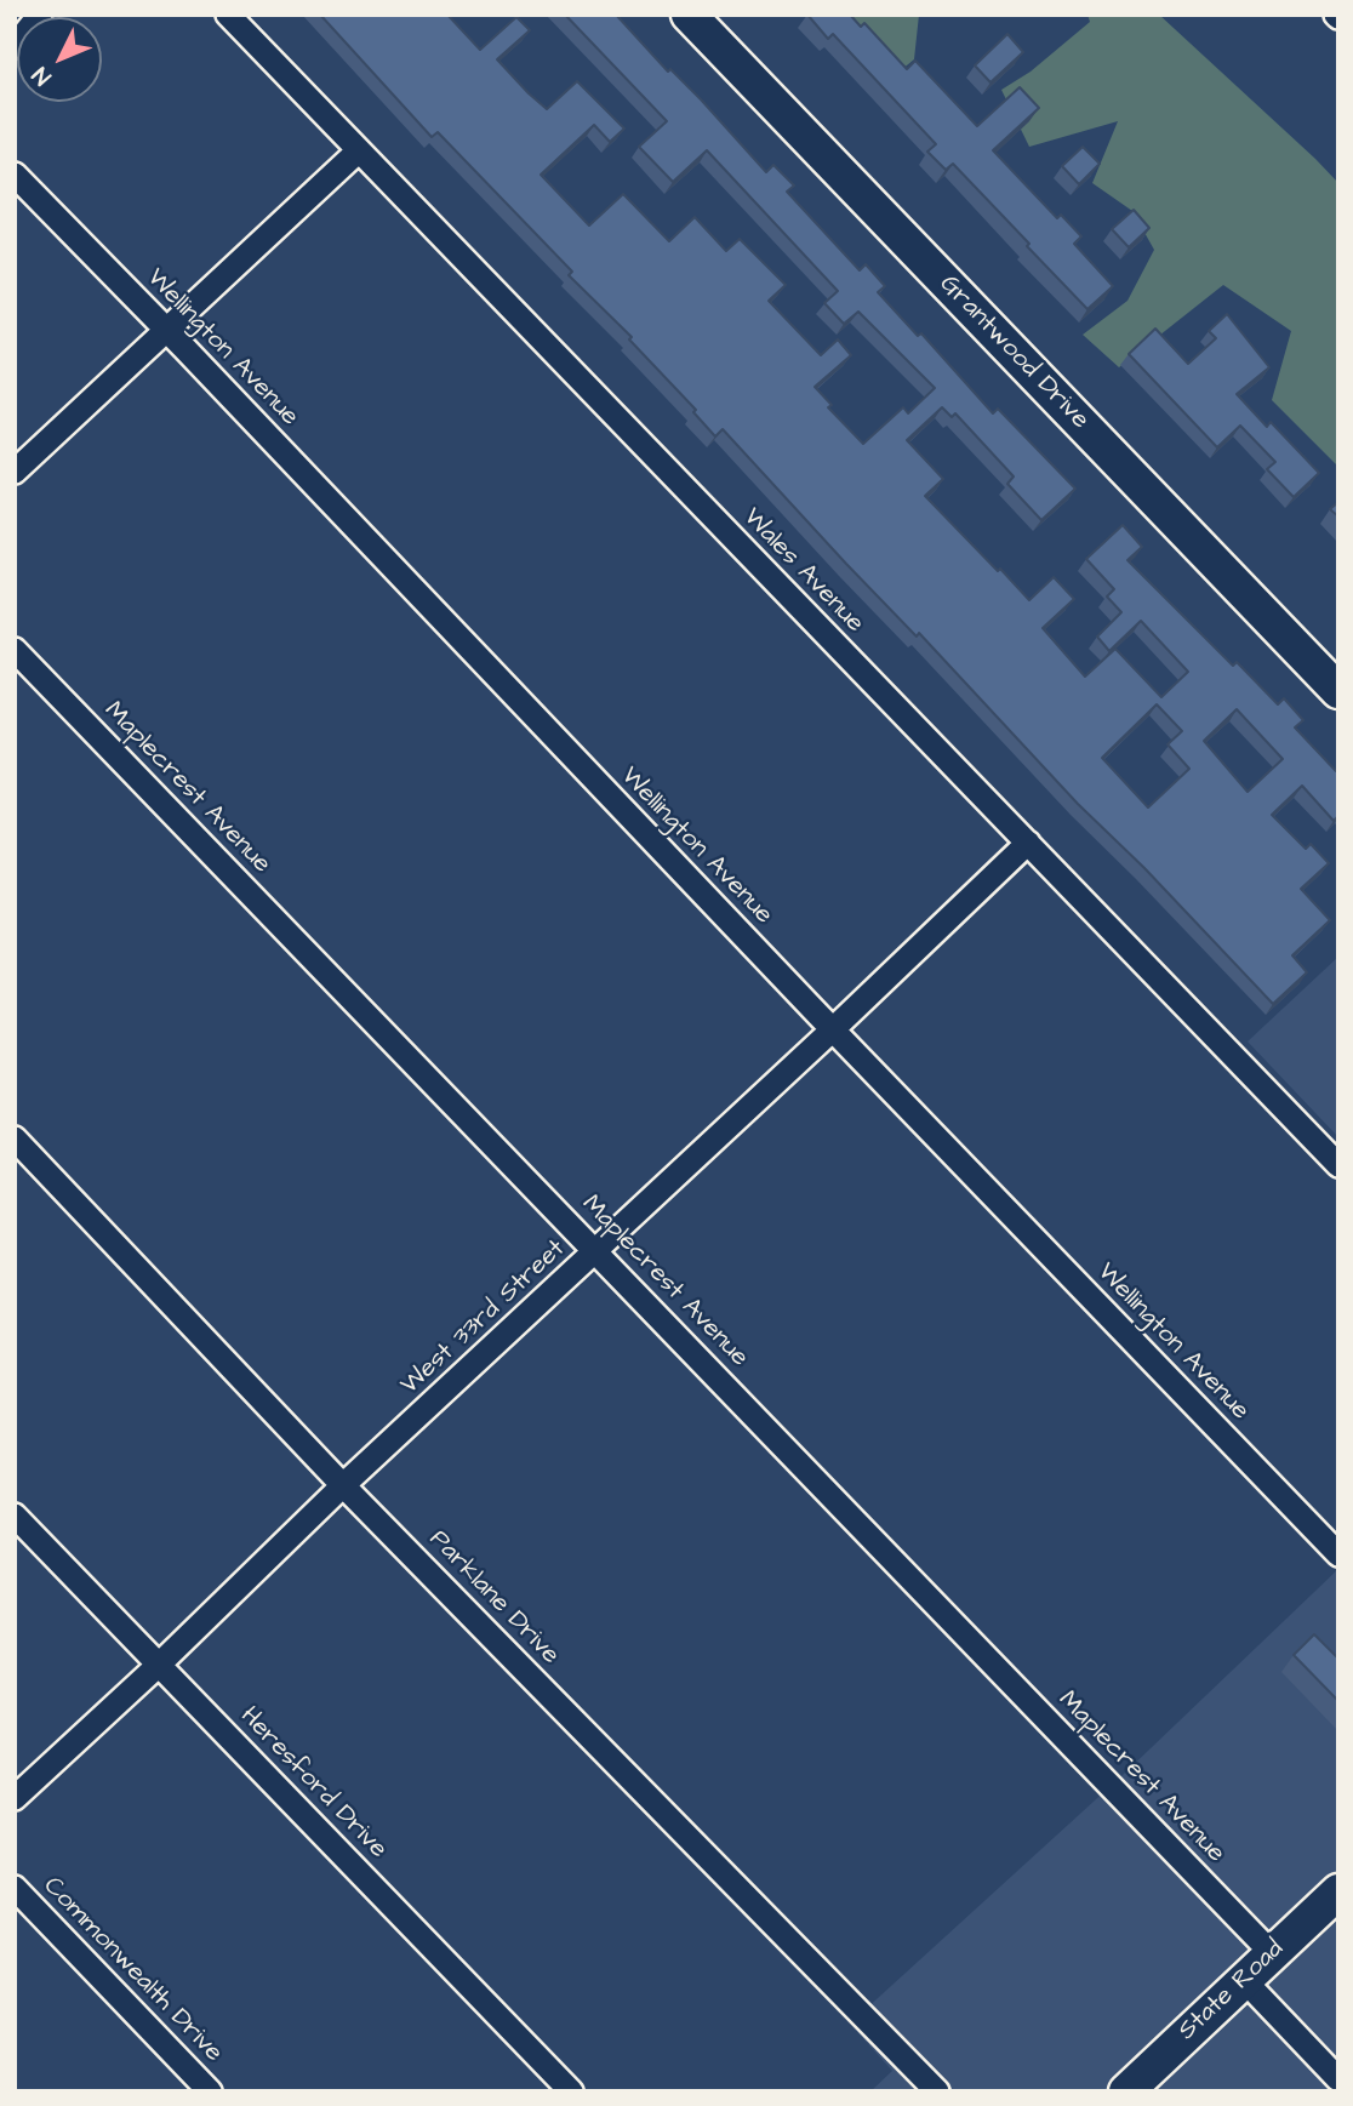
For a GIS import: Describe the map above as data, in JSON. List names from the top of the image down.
{
  "streets": {
    "street": [
      "Wellington Avenue",
      "Grantwood Drive",
      "Wales Avenue",
      "Maplecrest Avenue",
      "West 33rd Street",
      "Parklane Drive",
      "Heresford Drive",
      "Commonwealth Drive",
      "State Road"
    ]
  },
  "crossings": [
    ["Wellington Avenue", "West 33rd Street"],
    ["Wales Avenue", "West 33rd Street"],
    ["Maplecrest Avenue", "West 33rd Street"],
    ["Maplecrest Avenue", "State Road"],
    ["West 33rd Street", "Parklane Drive"],
    ["West 33rd Street", "Heresford Drive"]
  ],
  "north": "bottom left"
}
